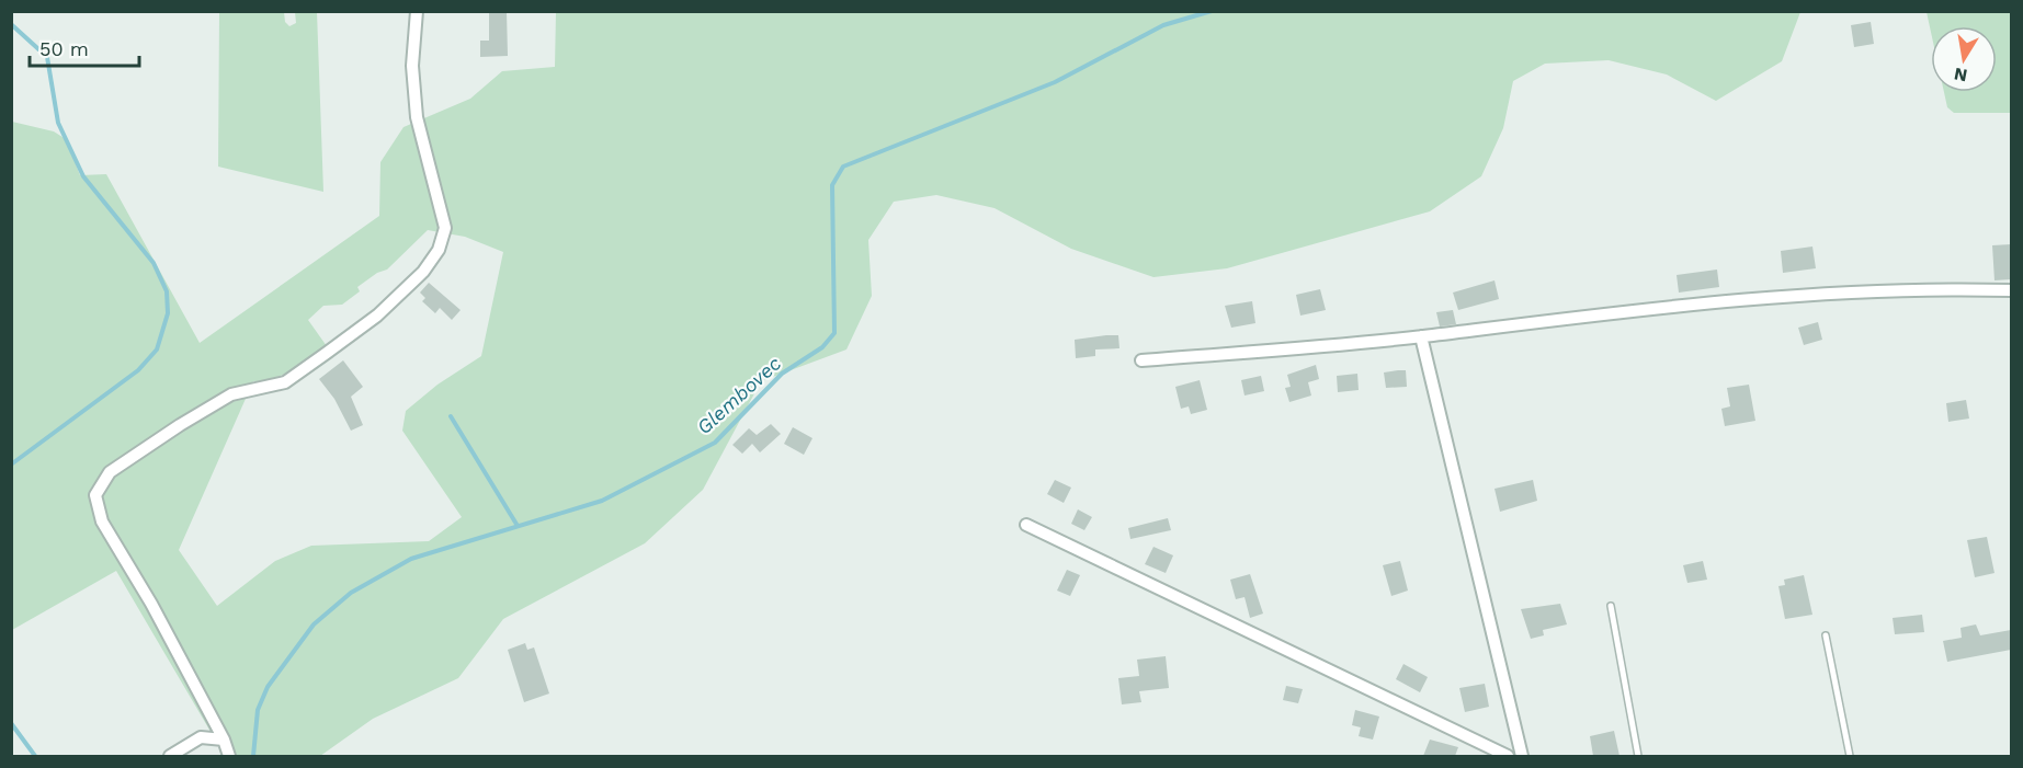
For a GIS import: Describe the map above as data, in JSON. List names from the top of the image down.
{
  "water": ["Glembovec"],
  "scale_bar": "50 m",
  "north": "bottom"
}
